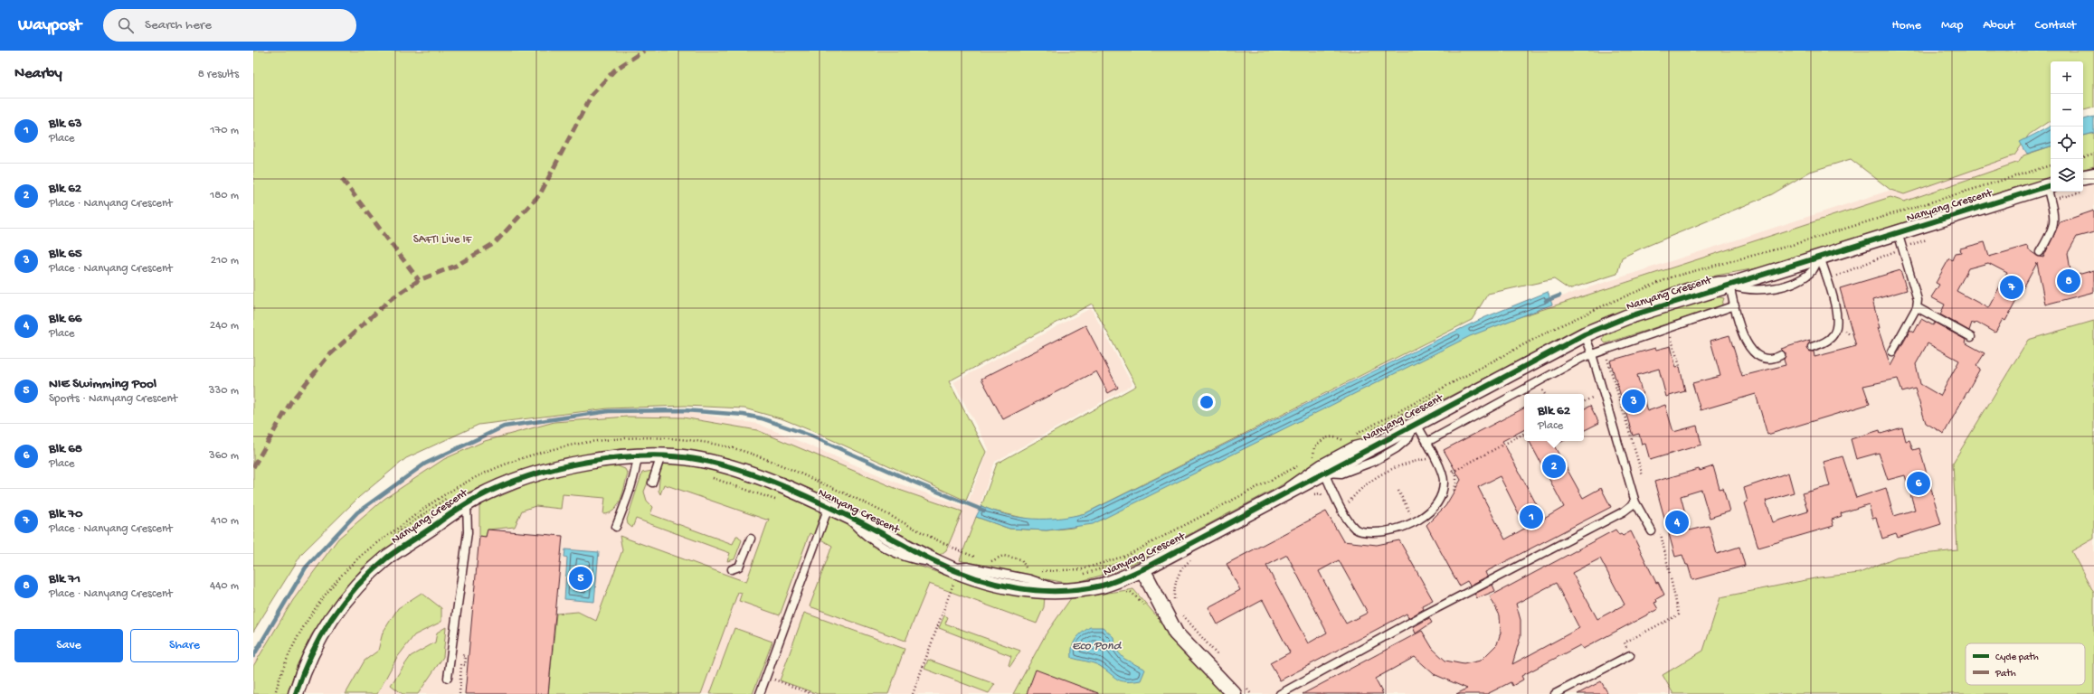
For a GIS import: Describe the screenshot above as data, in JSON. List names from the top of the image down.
{
  "streets": {
    "street": ["Nanyang Crescent"]
  },
  "water": ["Eco Pond"],
  "parks": ["SAFTI Live IF"],
  "legend": ["Cycle path", "Path"],
  "page": {
    "header": "Waypost",
    "search": "Search here",
    "nav": [
      "Home",
      "Map",
      "About",
      "Contact"
    ],
    "heading": ["Nearby", "8 results"],
    "map_buttons": ["+", "−"],
    "list": [
      {
        "mark": "1",
        "name": "Blk 63",
        "note": "Place",
        "value": "170 m"
      },
      {
        "mark": "2",
        "name": "Blk 62",
        "note": "Place · Nanyang Crescent",
        "value": "180 m"
      },
      {
        "mark": "3",
        "name": "Blk 65",
        "note": "Place · Nanyang Crescent",
        "value": "210 m"
      },
      {
        "mark": "4",
        "name": "Blk 66",
        "note": "Place",
        "value": "240 m"
      },
      {
        "mark": "5",
        "name": "NIE Swimming Pool",
        "note": "Sports · Nanyang Crescent",
        "value": "330 m"
      },
      {
        "mark": "6",
        "name": "Blk 68",
        "note": "Place",
        "value": "360 m"
      },
      {
        "mark": "7",
        "name": "Blk 70",
        "note": "Place · Nanyang Crescent",
        "value": "410 m"
      },
      {
        "mark": "8",
        "name": "Blk 71",
        "note": "Place · Nanyang Crescent",
        "value": "440 m"
      }
    ],
    "pins": [
      "8",
      "7",
      "3",
      "2",
      "6",
      "1",
      "4",
      "5"
    ],
    "popup": ["Blk 62", "Place"],
    "buttons": ["Save", "Share"]
  }
}
